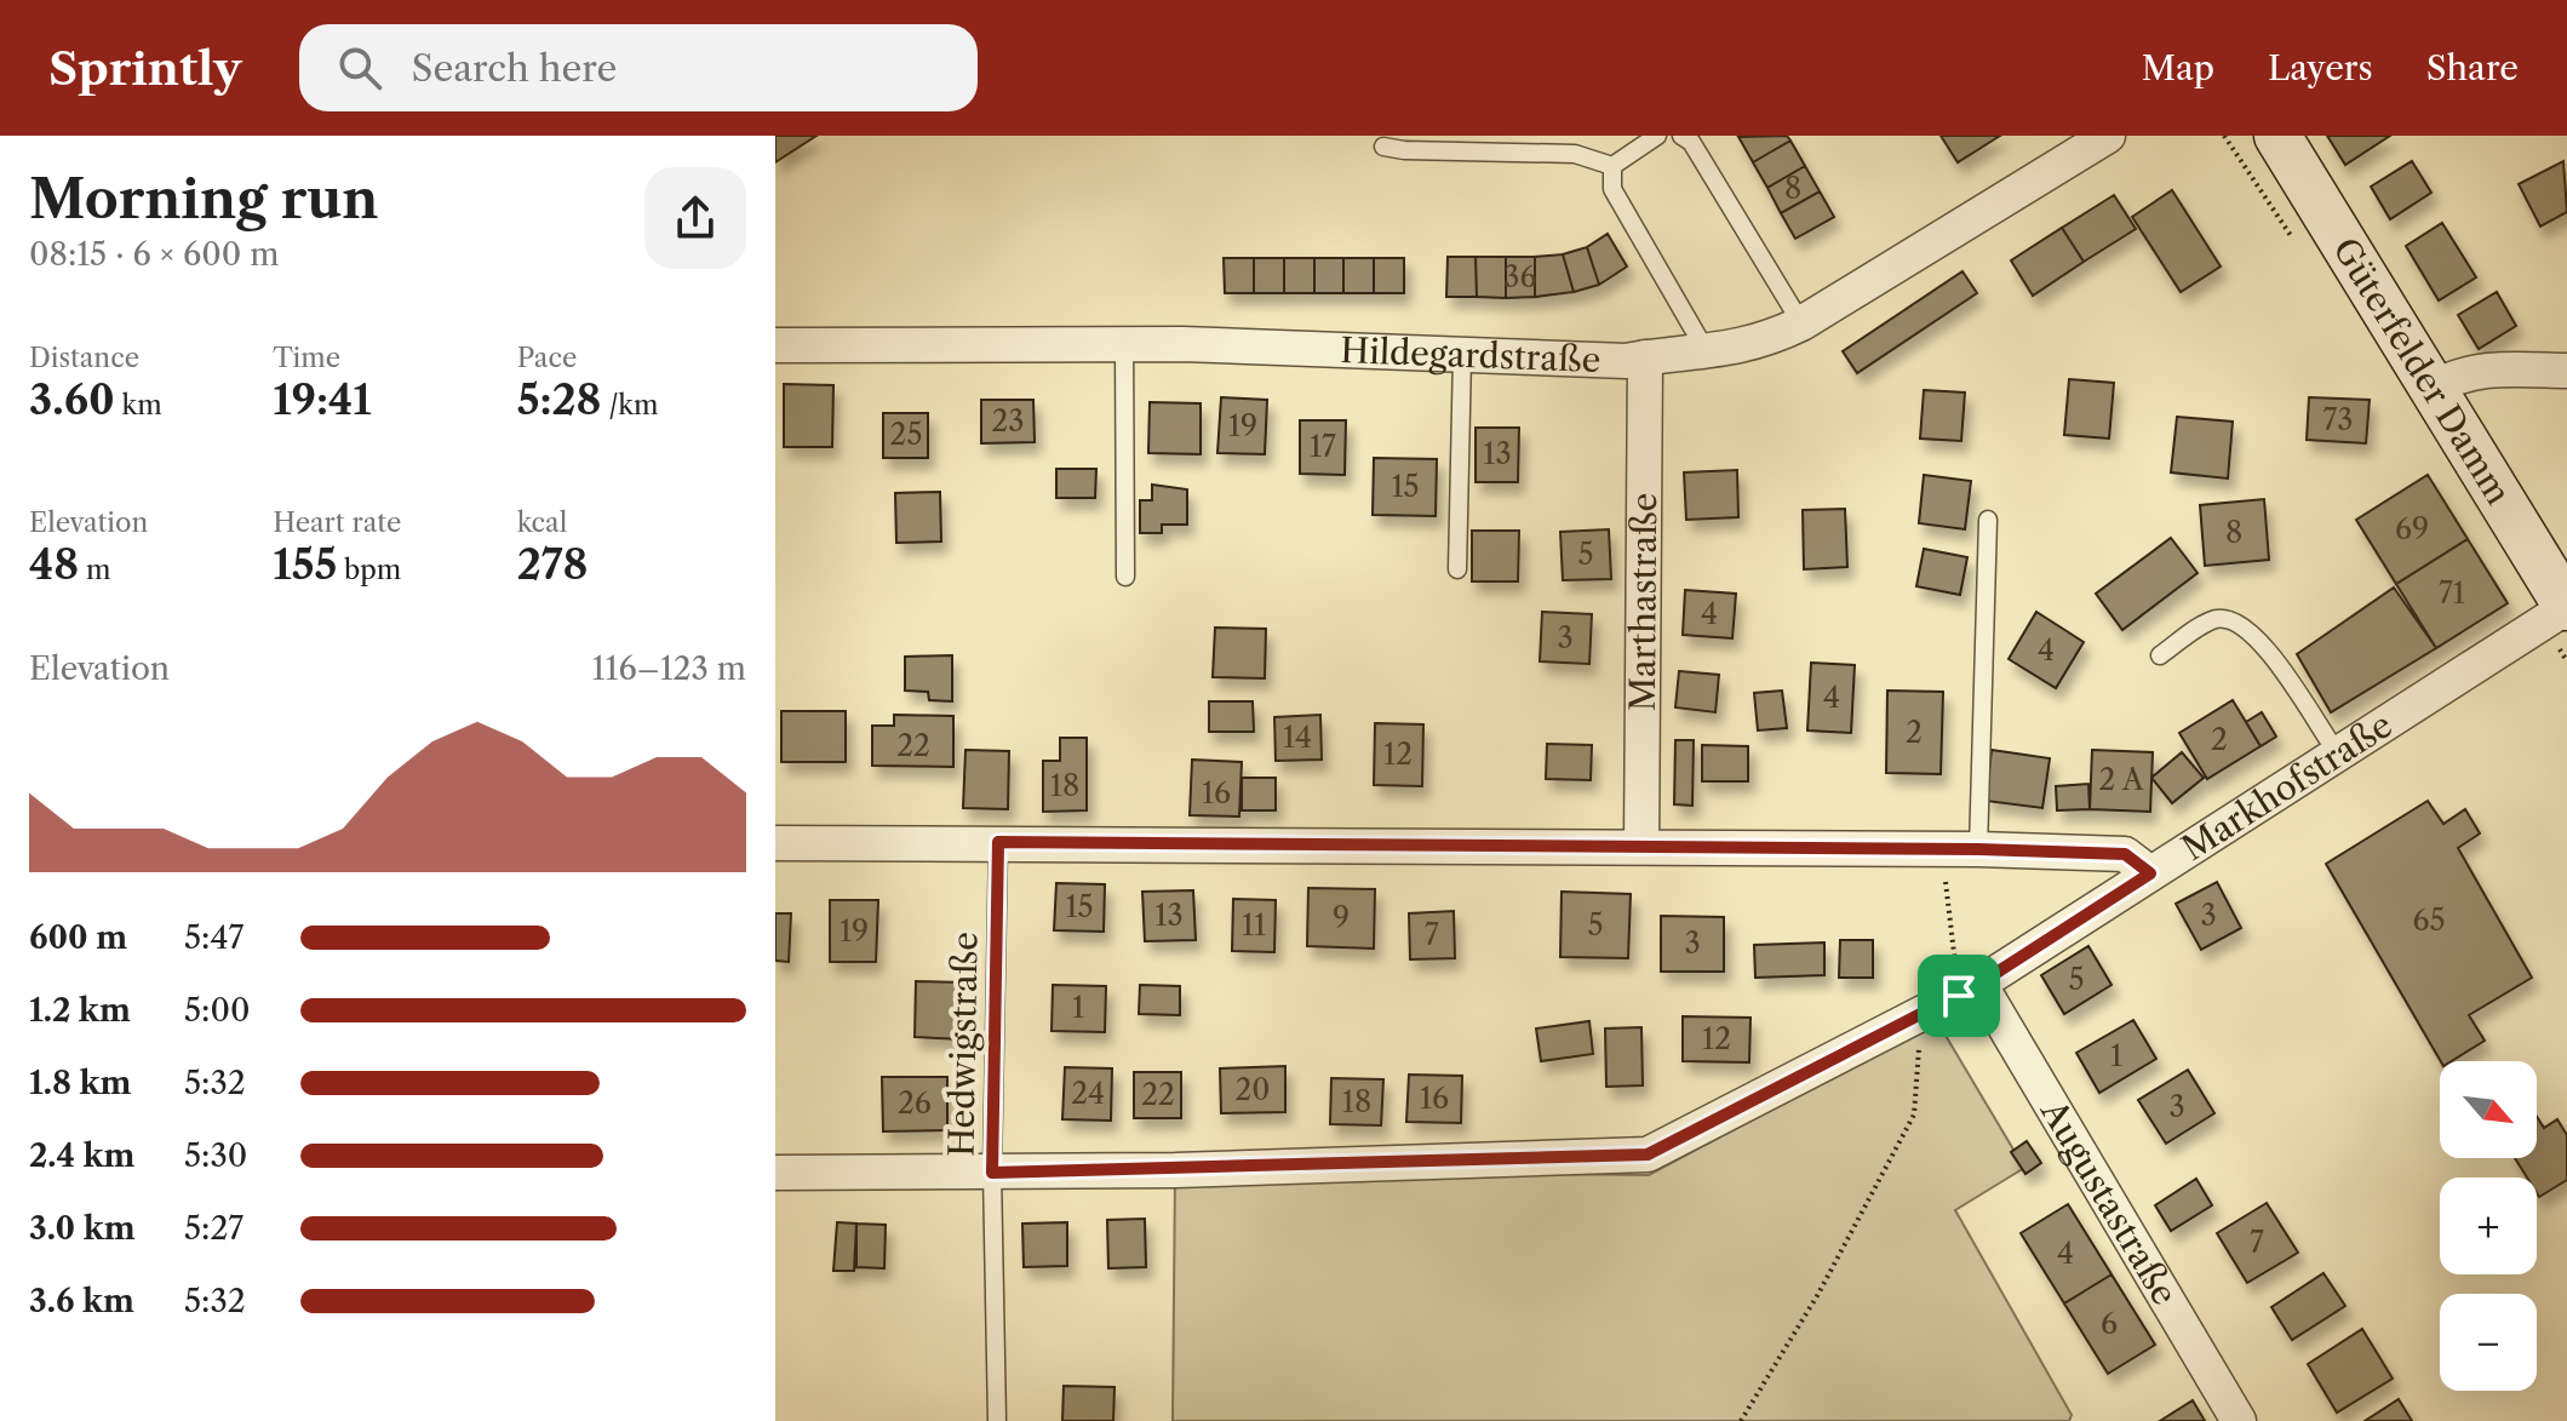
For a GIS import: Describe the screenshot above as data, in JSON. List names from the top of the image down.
{
  "streets": {
    "street": [
      "Hildegardstraße",
      "Güterfelder Damm",
      "Marthastraße",
      "Markhofstraße",
      "Augustastraße"
    ],
    "lane": ["Hedwigstraße"]
  },
  "crossings": [
    ["Hildegardstraße", "Marthastraße"],
    ["Güterfelder Damm", "Markhofstraße"],
    ["Markhofstraße", "Hedwigstraße"],
    ["Markhofstraße", "Augustastraße"]
  ],
  "house_numbers": [
    "8",
    "36",
    "73",
    "23",
    "19",
    "25",
    "17",
    "13",
    "15",
    "69",
    "8",
    "5",
    "71",
    "4",
    "3",
    "4",
    "4",
    "2",
    "14",
    "2",
    "22",
    "12",
    "2 A",
    "18",
    "16",
    "15",
    "13",
    "3",
    "9",
    "65",
    "11",
    "5",
    "19",
    "7",
    "3",
    "5",
    "1",
    "12",
    "1",
    "20",
    "24",
    "22",
    "16",
    "18",
    "26",
    "3",
    "7",
    "4",
    "6"
  ],
  "north": "bottom right",
  "page": {
    "header": "Sprintly",
    "search": "Search here",
    "nav": ["Map", "Layers", "Share"],
    "heading": ["Morning run", "08:15 · 6 × 600 m"],
    "stats": [
      ["Distance", "3.60 km"],
      ["Time", "19:41"],
      ["Pace", "5:28 /km"],
      ["Elevation", "48 m"],
      ["Heart rate", "155 bpm"],
      ["kcal", "278"]
    ],
    "chart": ["Elevation", "116–123 m"],
    "list": [
      {
        "name": "600 m",
        "note": "5:47"
      },
      {
        "name": "1.2 km",
        "note": "5:00"
      },
      {
        "name": "1.8 km",
        "note": "5:32"
      },
      {
        "name": "2.4 km",
        "note": "5:30"
      },
      {
        "name": "3.0 km",
        "note": "5:27"
      },
      {
        "name": "3.6 km",
        "note": "5:32"
      }
    ],
    "map_buttons": ["+", "−"]
  }
}
